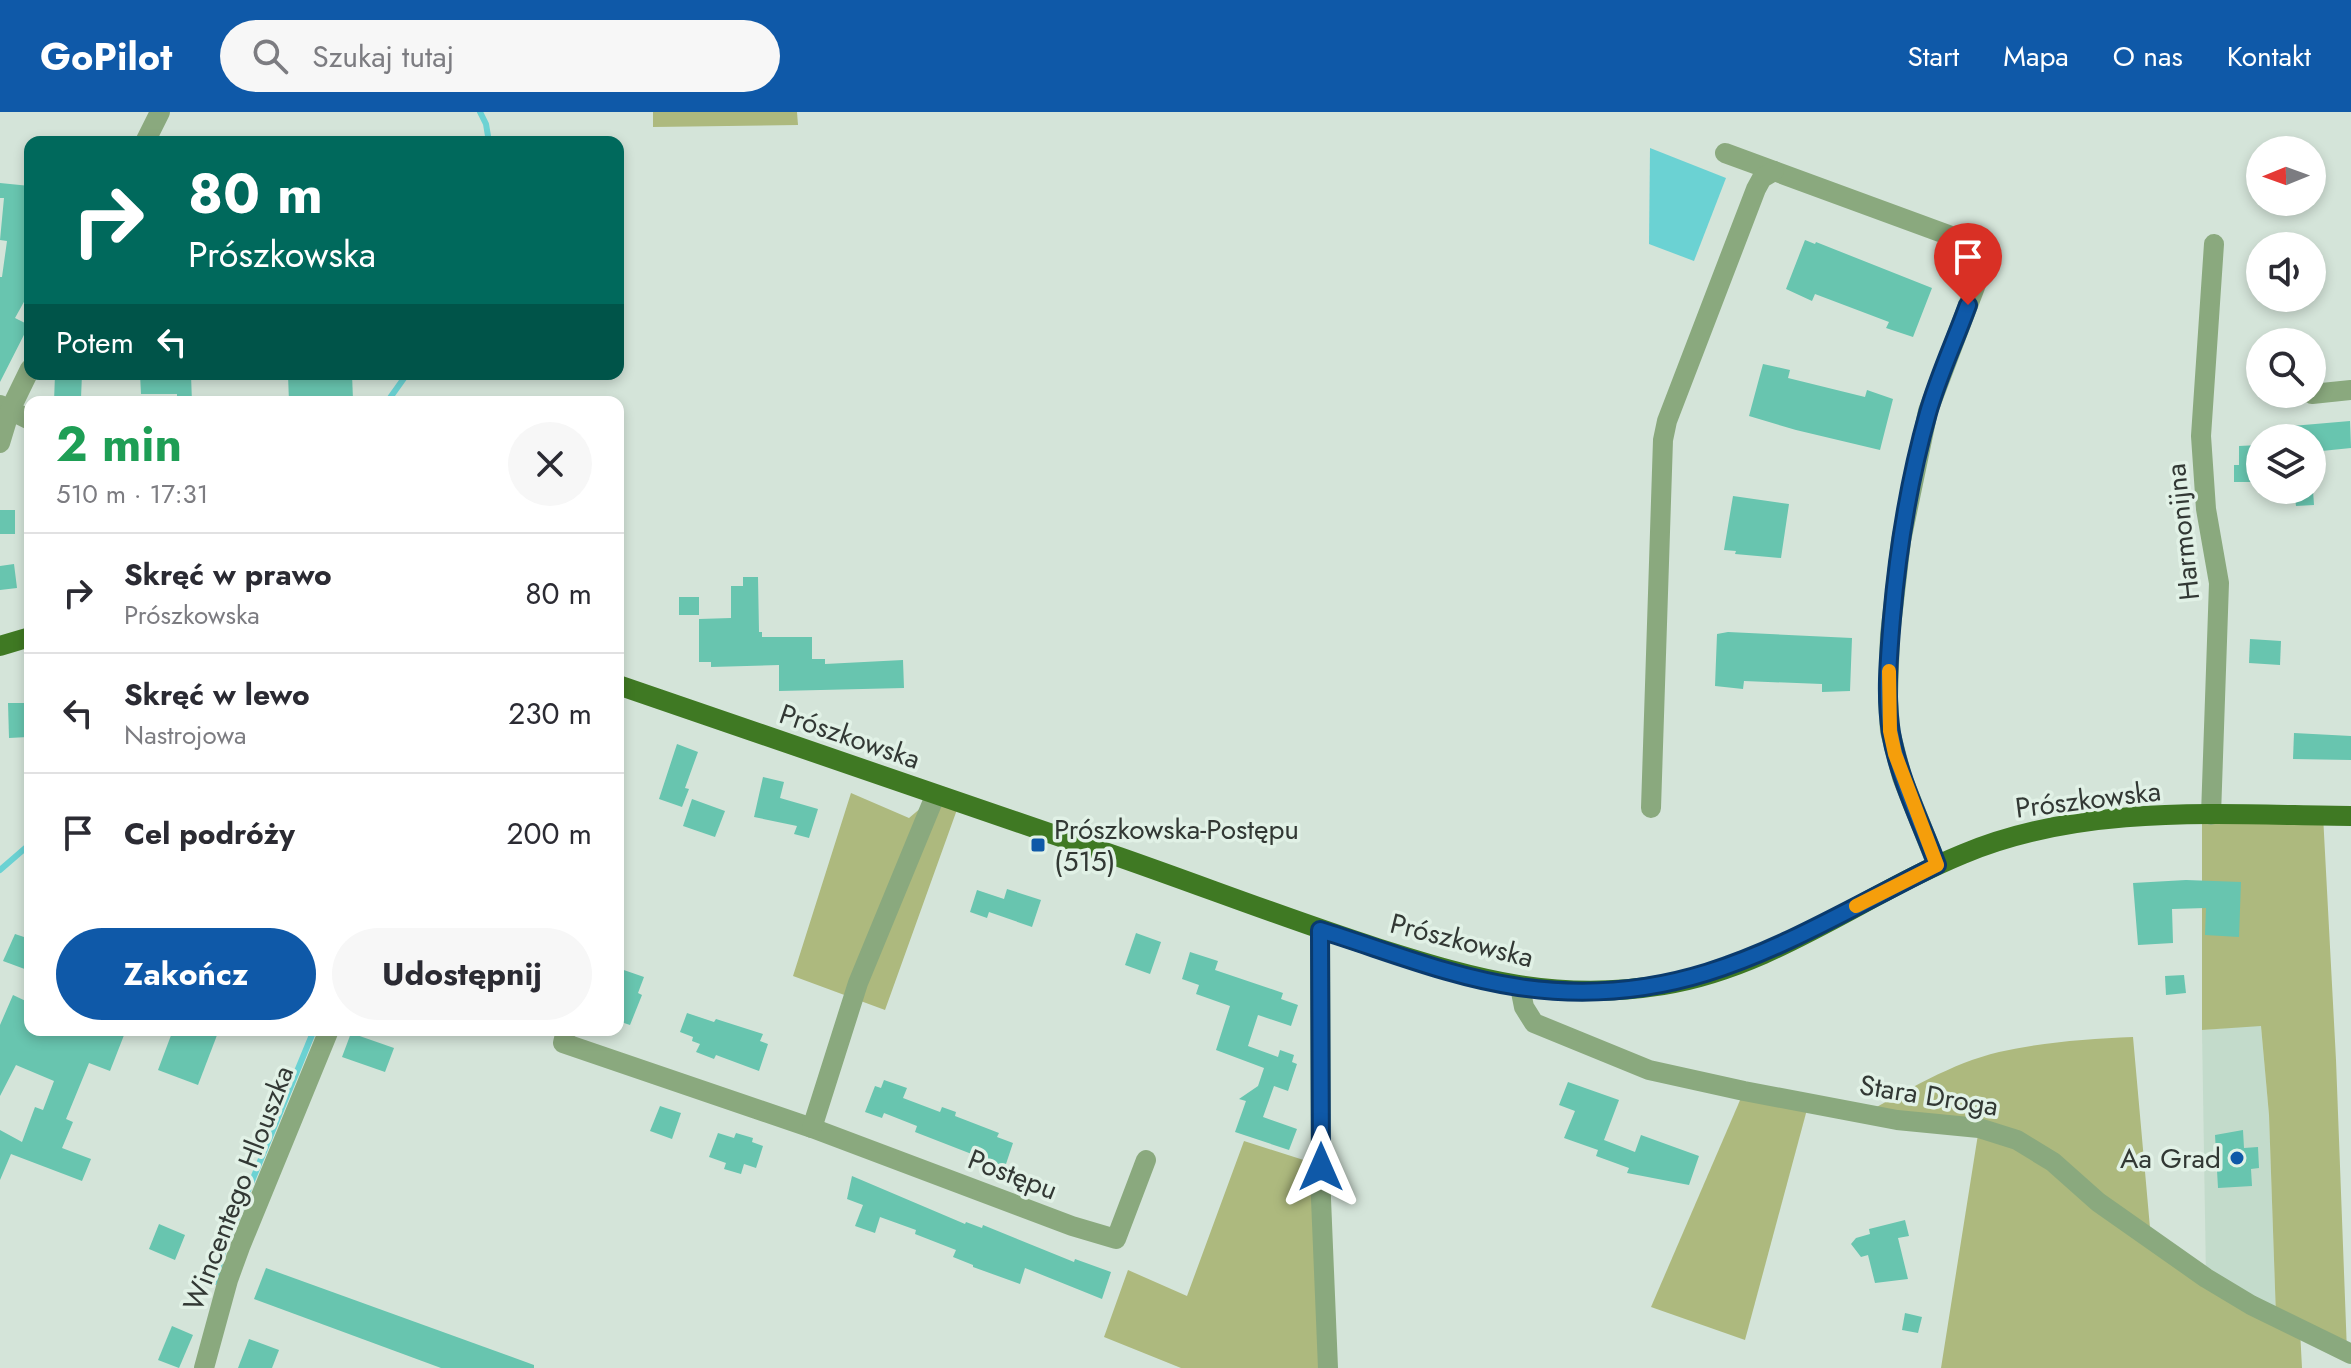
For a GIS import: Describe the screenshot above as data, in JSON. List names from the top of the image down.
{
  "streets": {
    "main road": ["Prószkowska"],
    "street": [
      "Harmonijna",
      "Stara Droga",
      "Postępu",
      "Wincentego Hlouszka"
    ]
  },
  "crossings": [
    ["Harmonijna", "Prószkowska"],
    ["Prószkowska", "Stara Droga"]
  ],
  "places": {
    "transit": ["Prószkowska-Postępu (515)"],
    "other": ["Aa Grad"]
  },
  "north": "left",
  "page": {
    "header": "GoPilot",
    "search": "Szukaj tutaj",
    "nav": [
      "Start",
      "Mapa",
      "O nas",
      "Kontakt"
    ],
    "turn": ["80 m", "Prószkowska"],
    "then": "Potem",
    "heading": ["2 min", "510 m · 17:31"],
    "list": [
      {
        "name": "Skręć w prawo",
        "note": "Prószkowska",
        "value": "80 m"
      },
      {
        "name": "Skręć w lewo",
        "note": "Nastrojowa",
        "value": "230 m"
      },
      {
        "name": "Cel podróży",
        "value": "200 m"
      }
    ],
    "buttons": ["Zakończ", "Udostępnij"]
  }
}
